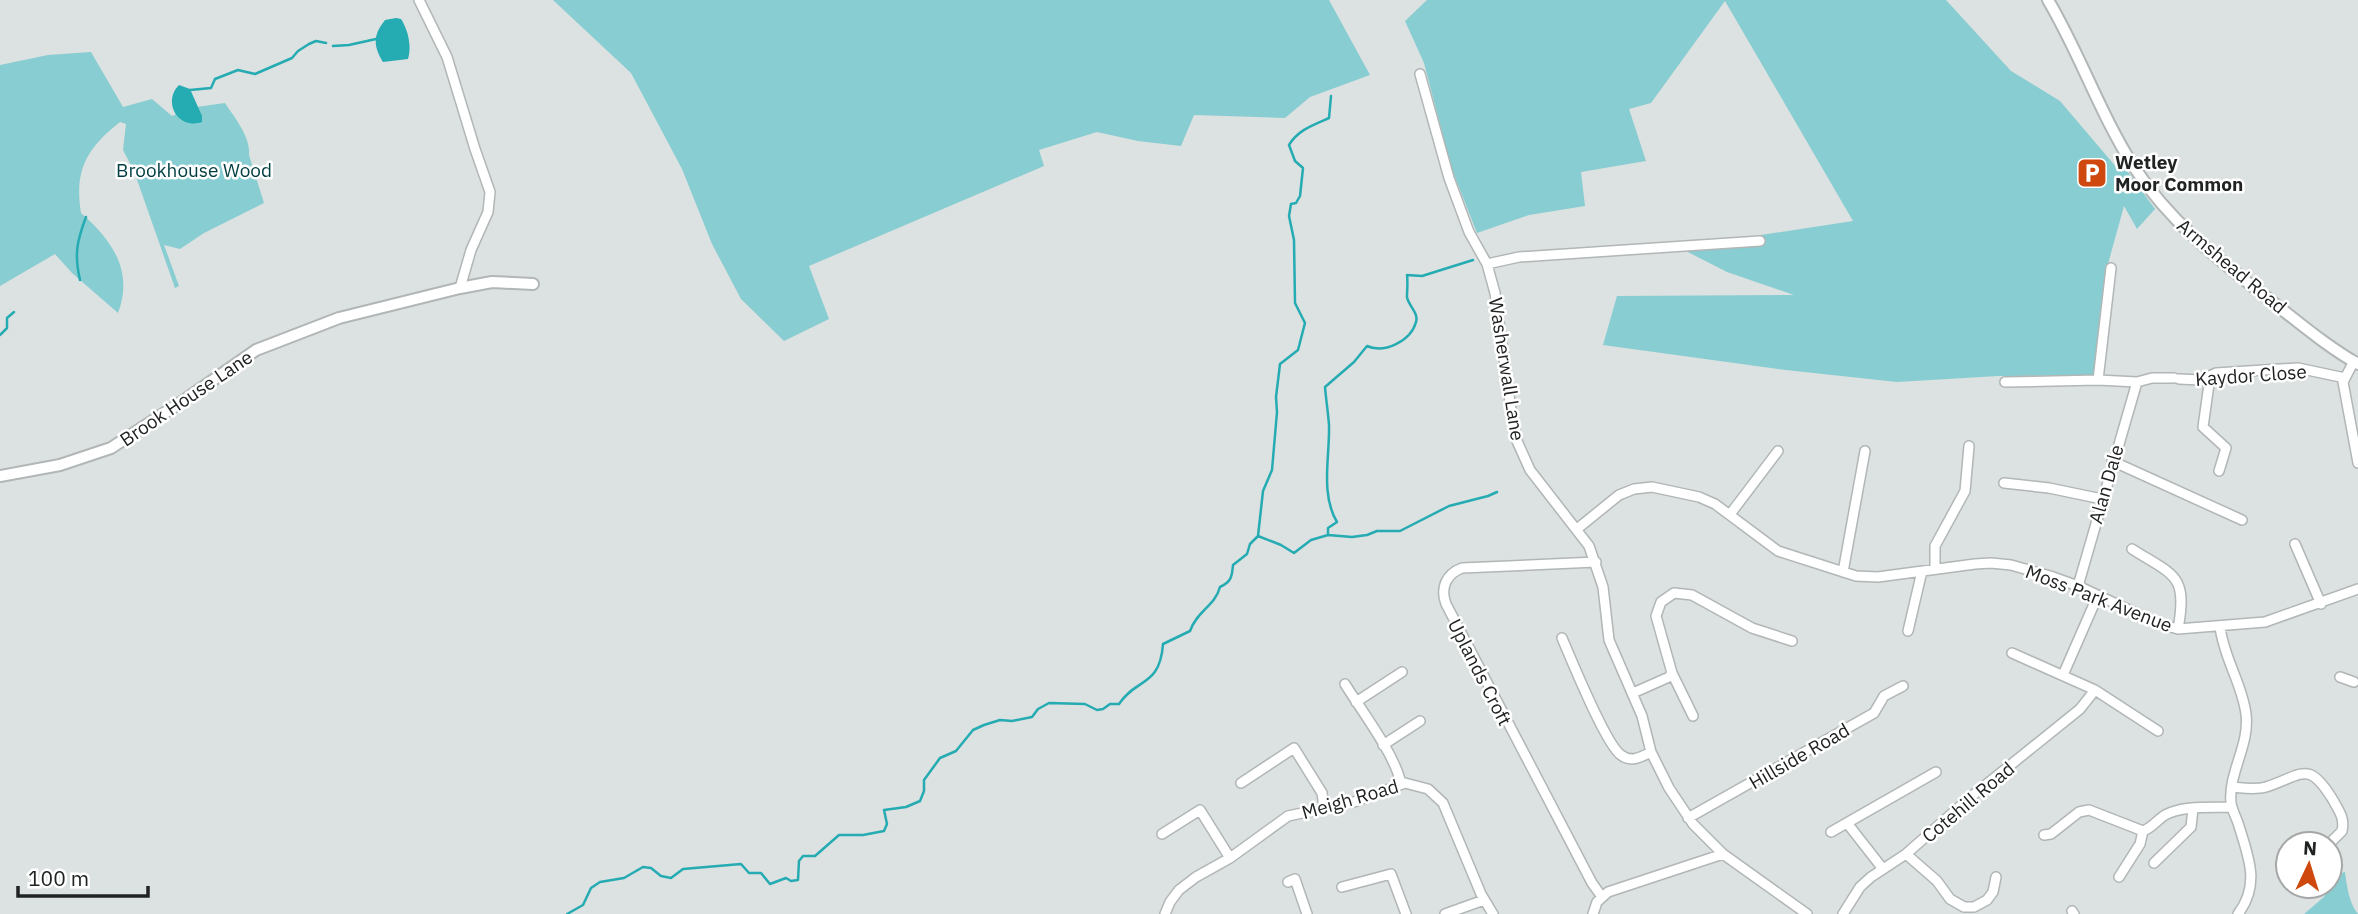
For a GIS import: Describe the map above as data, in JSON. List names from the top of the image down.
{
  "streets": {
    "street": [
      "Armshead Road",
      "Washerwall Lane",
      "Kaydor Close",
      "Brook House Lane",
      "Alan Dale",
      "Moss Park Avenue",
      "Uplands Croft",
      "Hillside Road",
      "Meigh Road",
      "Cotehill Road"
    ]
  },
  "crossings": [
    ["Washerwall Lane", "Moss Park Avenue"],
    ["Washerwall Lane", "Uplands Croft"],
    ["Washerwall Lane", "Hillside Road"],
    ["Kaydor Close", "Alan Dale"],
    ["Alan Dale", "Moss Park Avenue"]
  ],
  "parks": ["Brookhouse Wood"],
  "places": {
    "parking": ["Wetley Moor Common"]
  },
  "scale_bar": "100 m",
  "north": "top"
}
